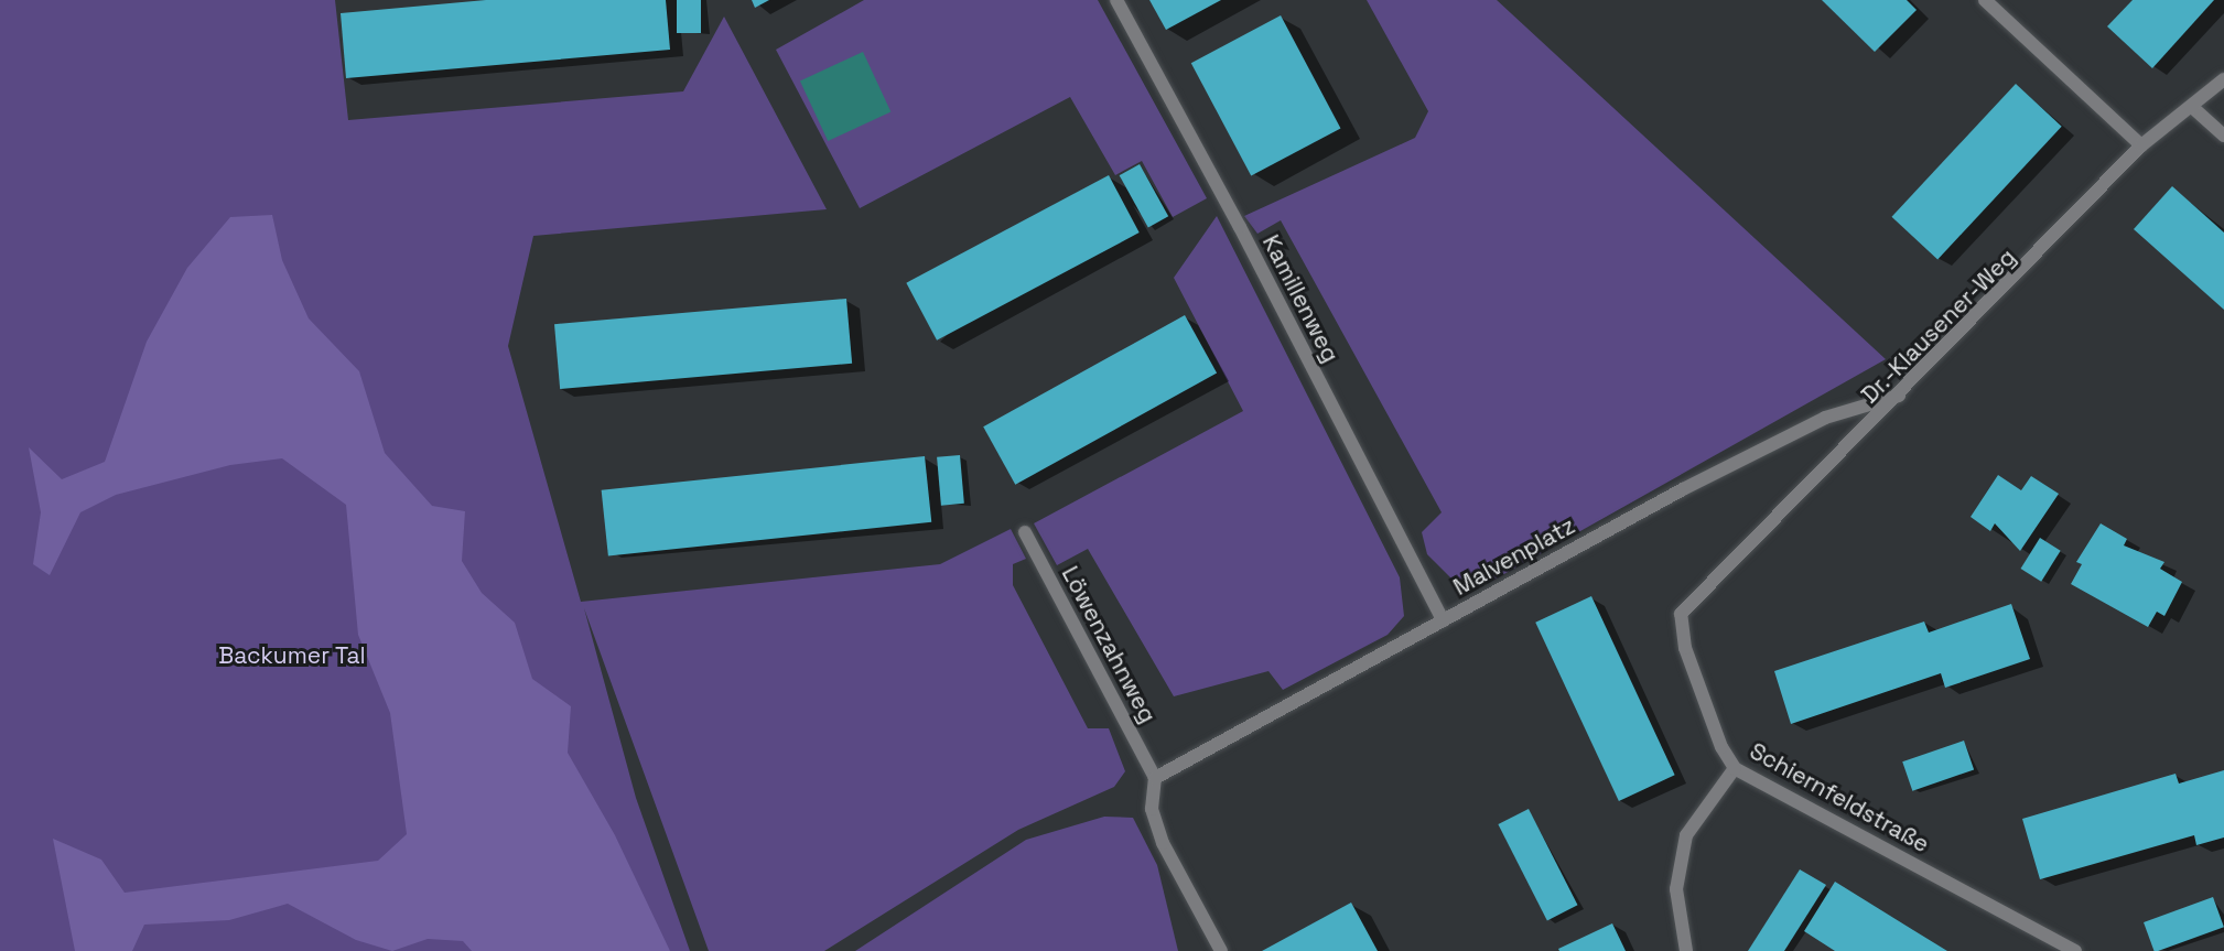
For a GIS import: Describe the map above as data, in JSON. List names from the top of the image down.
{
  "streets": {
    "street": [
      "Kamillenweg",
      "Dr.-Klausener-Weg",
      "Malvenplatz",
      "Löwenzahnweg",
      "Schiernfeldstraße"
    ]
  },
  "crossings": [
    ["Kamillenweg", "Malvenplatz"],
    ["Dr.-Klausener-Weg", "Malvenplatz"],
    ["Dr.-Klausener-Weg", "Schiernfeldstraße"],
    ["Malvenplatz", "Löwenzahnweg"]
  ],
  "parks": ["Backumer Tal"]
}
